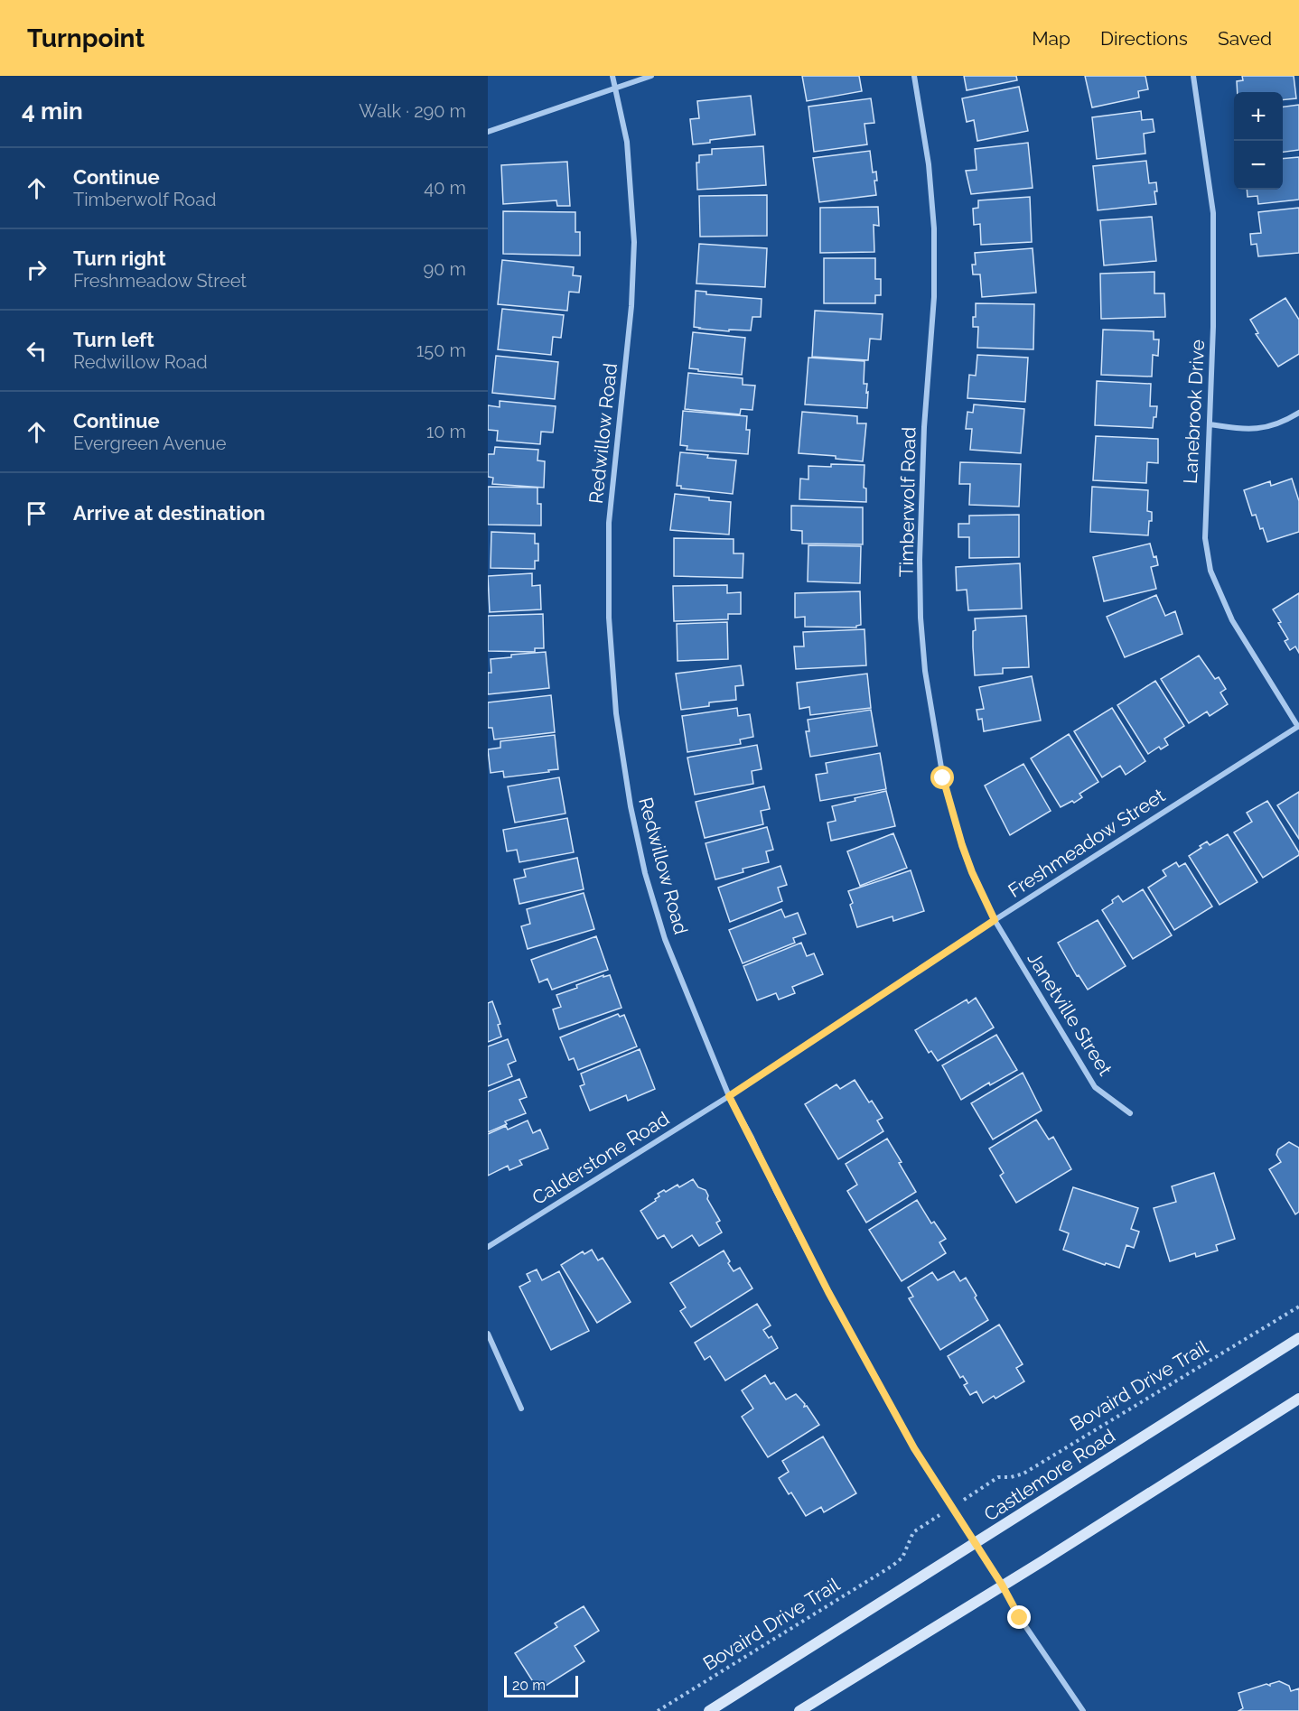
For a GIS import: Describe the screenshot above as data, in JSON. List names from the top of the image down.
{
  "streets": {
    "main road": ["Castlemore Road"],
    "street": [
      "Lanebrook Drive",
      "Redwillow Road",
      "Timberwolf Road",
      "Freshmeadow Street",
      "Janetville Street",
      "Calderstone Road"
    ],
    "path": ["Bovaird Drive Trail"]
  },
  "crossings": [
    ["Lanebrook Drive", "Freshmeadow Street"],
    ["Redwillow Road", "Freshmeadow Street"],
    ["Redwillow Road", "Calderstone Road"],
    ["Redwillow Road", "Castlemore Road"],
    ["Timberwolf Road", "Freshmeadow Street"],
    ["Timberwolf Road", "Janetville Street"],
    ["Freshmeadow Street", "Janetville Street"],
    ["Freshmeadow Street", "Calderstone Road"]
  ],
  "scale_bar": "20 m",
  "page": {
    "header": "Turnpoint",
    "nav": ["Map", "Directions", "Saved"],
    "heading": ["4 min", "Walk · 290 m"],
    "map_buttons": ["+", "−"],
    "list": [
      ["Continue", "Timberwolf Road", "40 m"],
      ["Turn right", "Freshmeadow Street", "90 m"],
      ["Turn left", "Redwillow Road", "150 m"],
      ["Continue", "Evergreen Avenue", "10 m"],
      "Arrive at destination"
    ],
    "scale": "20 m"
  }
}
